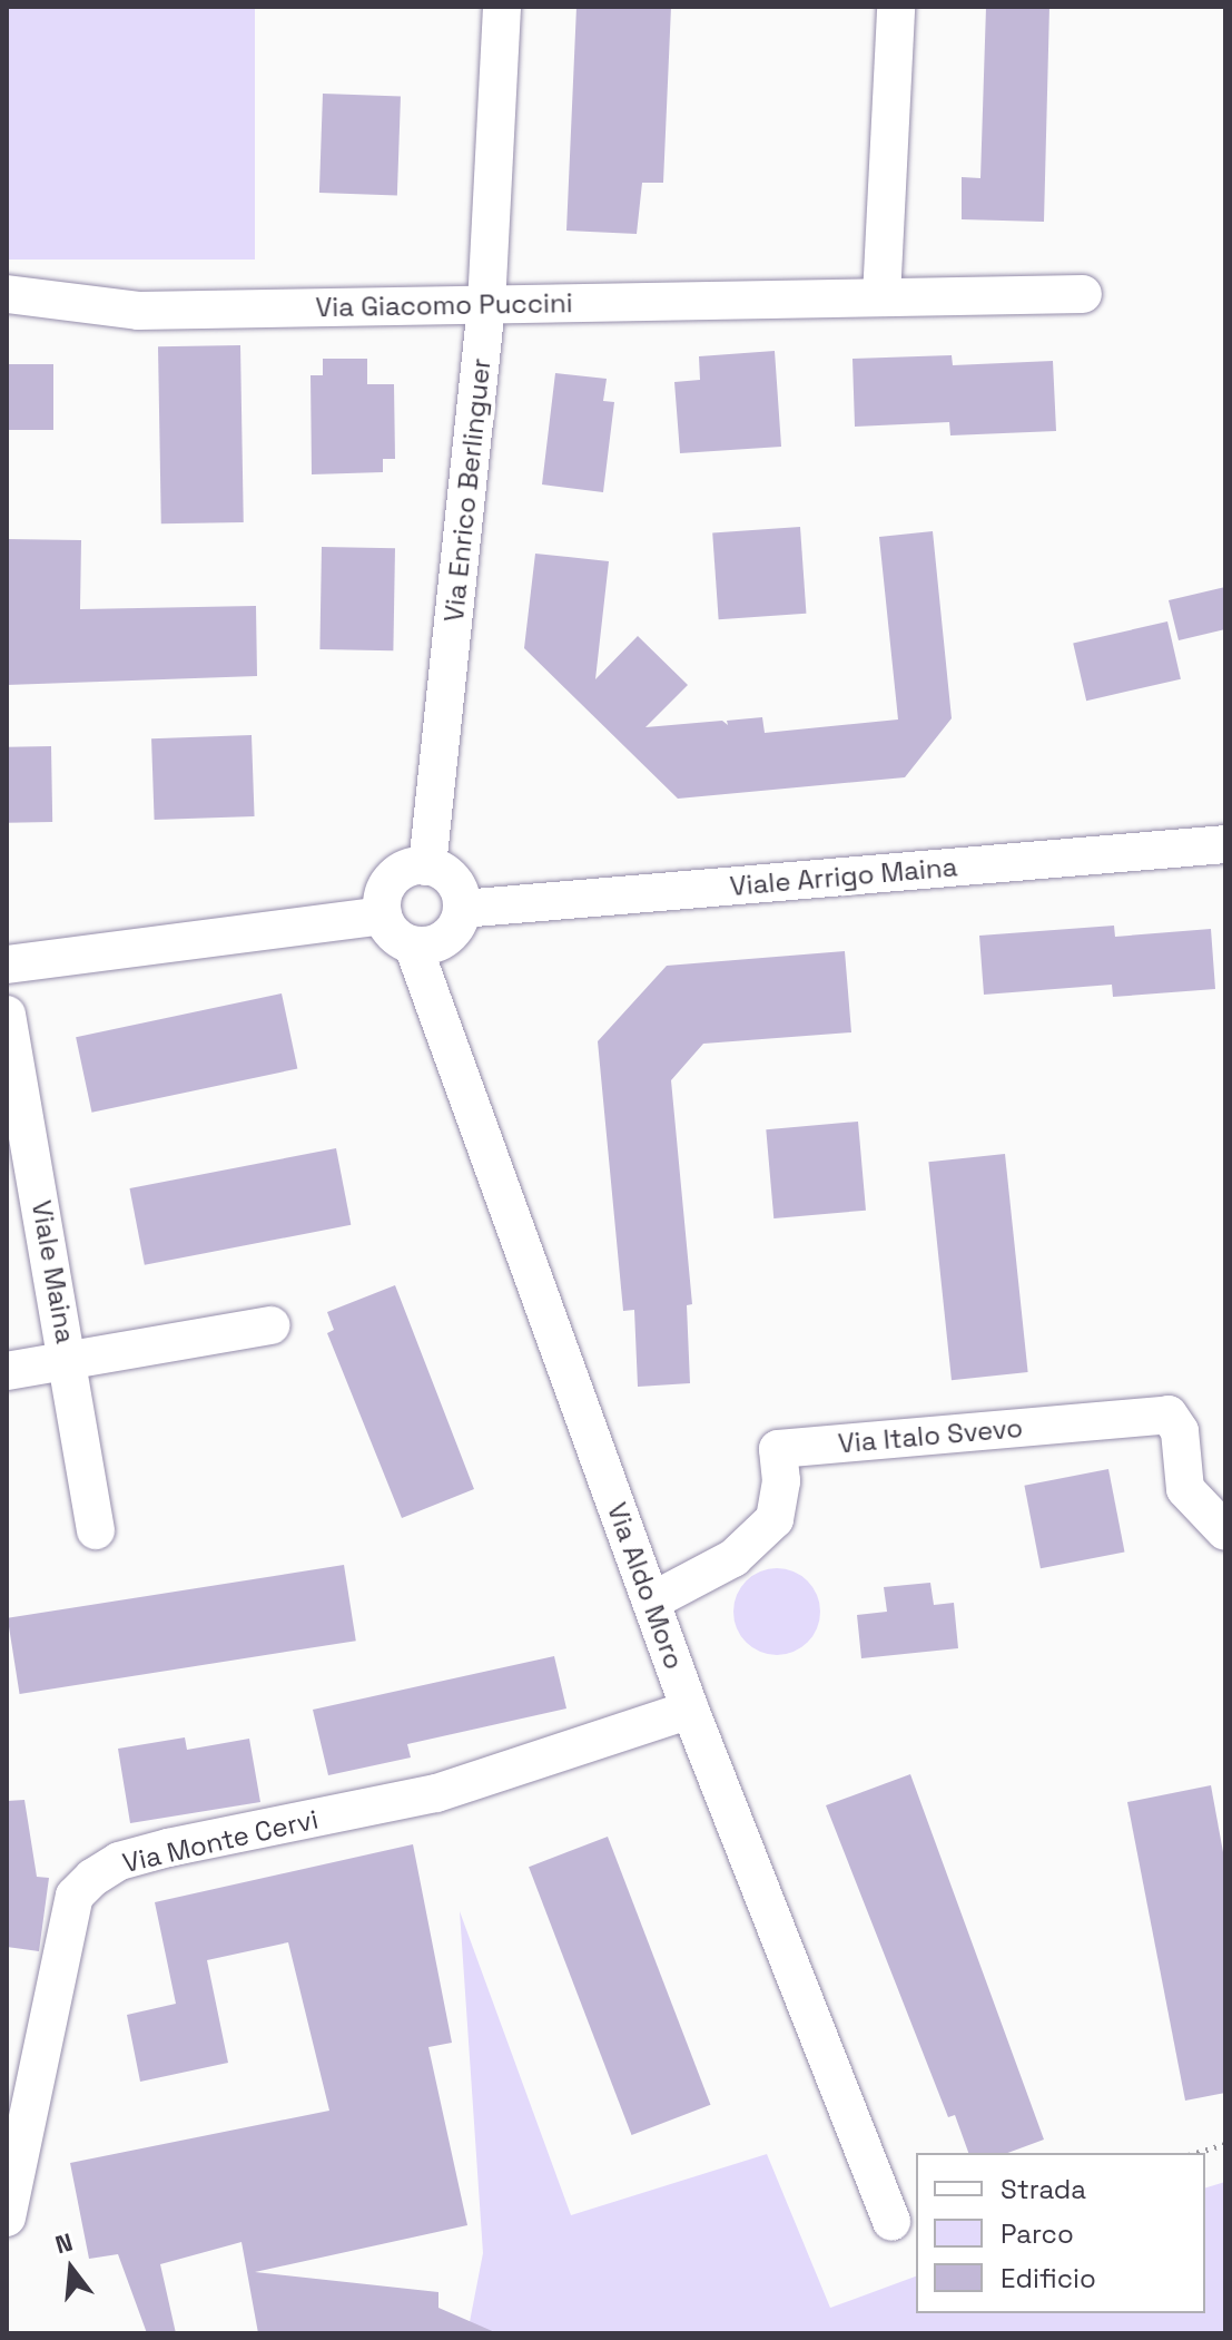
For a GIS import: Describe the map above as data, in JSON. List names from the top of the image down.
{
  "streets": {
    "street": [
      "Via Giacomo Puccini",
      "Via Enrico Berlinguer",
      "Viale Arrigo Maina",
      "Viale Maina",
      "Via Italo Svevo",
      "Via Aldo Moro",
      "Via Monte Cervi"
    ]
  },
  "crossings": [
    ["Via Giacomo Puccini", "Via Enrico Berlinguer"],
    ["Via Enrico Berlinguer", "Viale Arrigo Maina"],
    ["Via Enrico Berlinguer", "Via Aldo Moro"],
    ["Viale Arrigo Maina", "Via Aldo Moro"],
    ["Via Italo Svevo", "Via Aldo Moro"],
    ["Via Aldo Moro", "Via Monte Cervi"]
  ],
  "legend": ["Strada", "Parco", "Edificio"],
  "north": "top"
}
